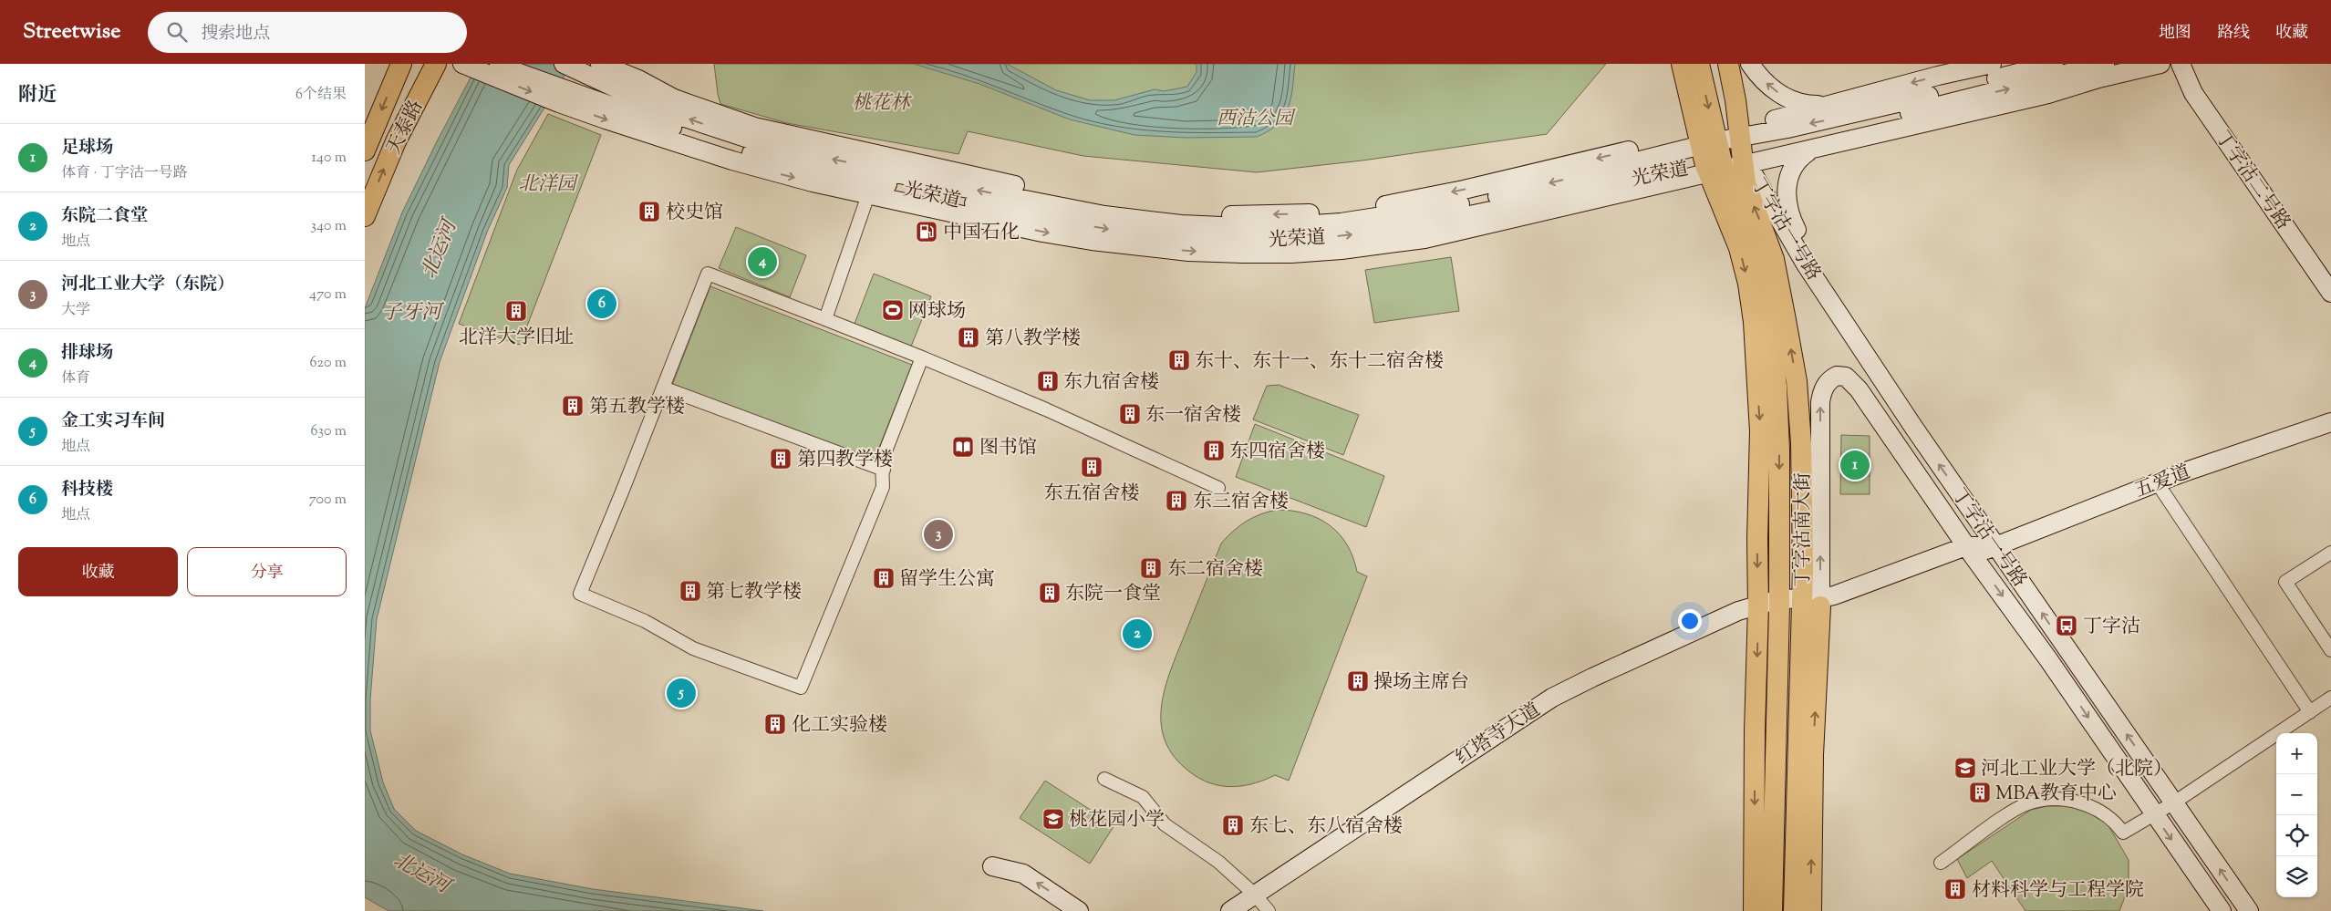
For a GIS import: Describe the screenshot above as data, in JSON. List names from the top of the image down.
{
  "streets": {
    "main road": [
      "天泰路",
      "光荣道",
      "丁字沽二号路",
      "丁字沽一号路",
      "五爱道",
      "丁字沽南大街",
      "红塔寺大道"
    ]
  },
  "crossings": [
    ["光荣道", "丁字沽南大街"],
    ["丁字沽一号路", "五爱道"],
    ["丁字沽一号路", "丁字沽南大街"],
    ["丁字沽一号路", "红塔寺大道"],
    ["五爱道", "丁字沽南大街"],
    ["五爱道", "红塔寺大道"],
    ["丁字沽南大街", "红塔寺大道"]
  ],
  "water": ["北运河", "子牙河"],
  "parks": ["桃花林", "西沽公园", "北洋园"],
  "places": {
    "building": [
      "校史馆",
      "北洋大学旧址",
      "第八教学楼",
      "东十、东十一、东十二宿舍楼",
      "东九宿舍楼",
      "第五教学楼",
      "东一宿舍楼",
      "东四宿舍楼",
      "第四教学楼",
      "东五宿舍楼",
      "东三宿舍楼",
      "东二宿舍楼",
      "留学生公寓",
      "第七教学楼",
      "东院一食堂",
      "操场主席台",
      "化工实验楼",
      "MBA教育中心",
      "东七、东八宿舍楼",
      "材料科学与工程学院"
    ],
    "fuel station": ["中国石化"],
    "sports": ["网球场"],
    "library": ["图书馆"],
    "bus stop": ["丁字沽"],
    "school or university": ["河北工业大学（北院）", "桃花园小学"]
  },
  "page": {
    "header": "Streetwise",
    "search": "搜索地点",
    "nav": ["地图", "路线", "收藏"],
    "heading": ["附近", "6个结果"],
    "list": [
      {
        "mark": "1",
        "name": "足球场",
        "note": "体育 · 丁字沽一号路",
        "value": "140 m"
      },
      {
        "mark": "2",
        "name": "东院二食堂",
        "note": "地点",
        "value": "340 m"
      },
      {
        "mark": "3",
        "name": "河北工业大学（东院）",
        "note": "大学",
        "value": "470 m"
      },
      {
        "mark": "4",
        "name": "排球场",
        "note": "体育",
        "value": "620 m"
      },
      {
        "mark": "5",
        "name": "金工实习车间",
        "note": "地点",
        "value": "630 m"
      },
      {
        "mark": "6",
        "name": "科技楼",
        "note": "地点",
        "value": "700 m"
      }
    ],
    "pins": [
      "4",
      "6",
      "1",
      "3",
      "2",
      "5"
    ],
    "buttons": ["收藏", "分享"],
    "map_buttons": ["+", "−"]
  }
}
